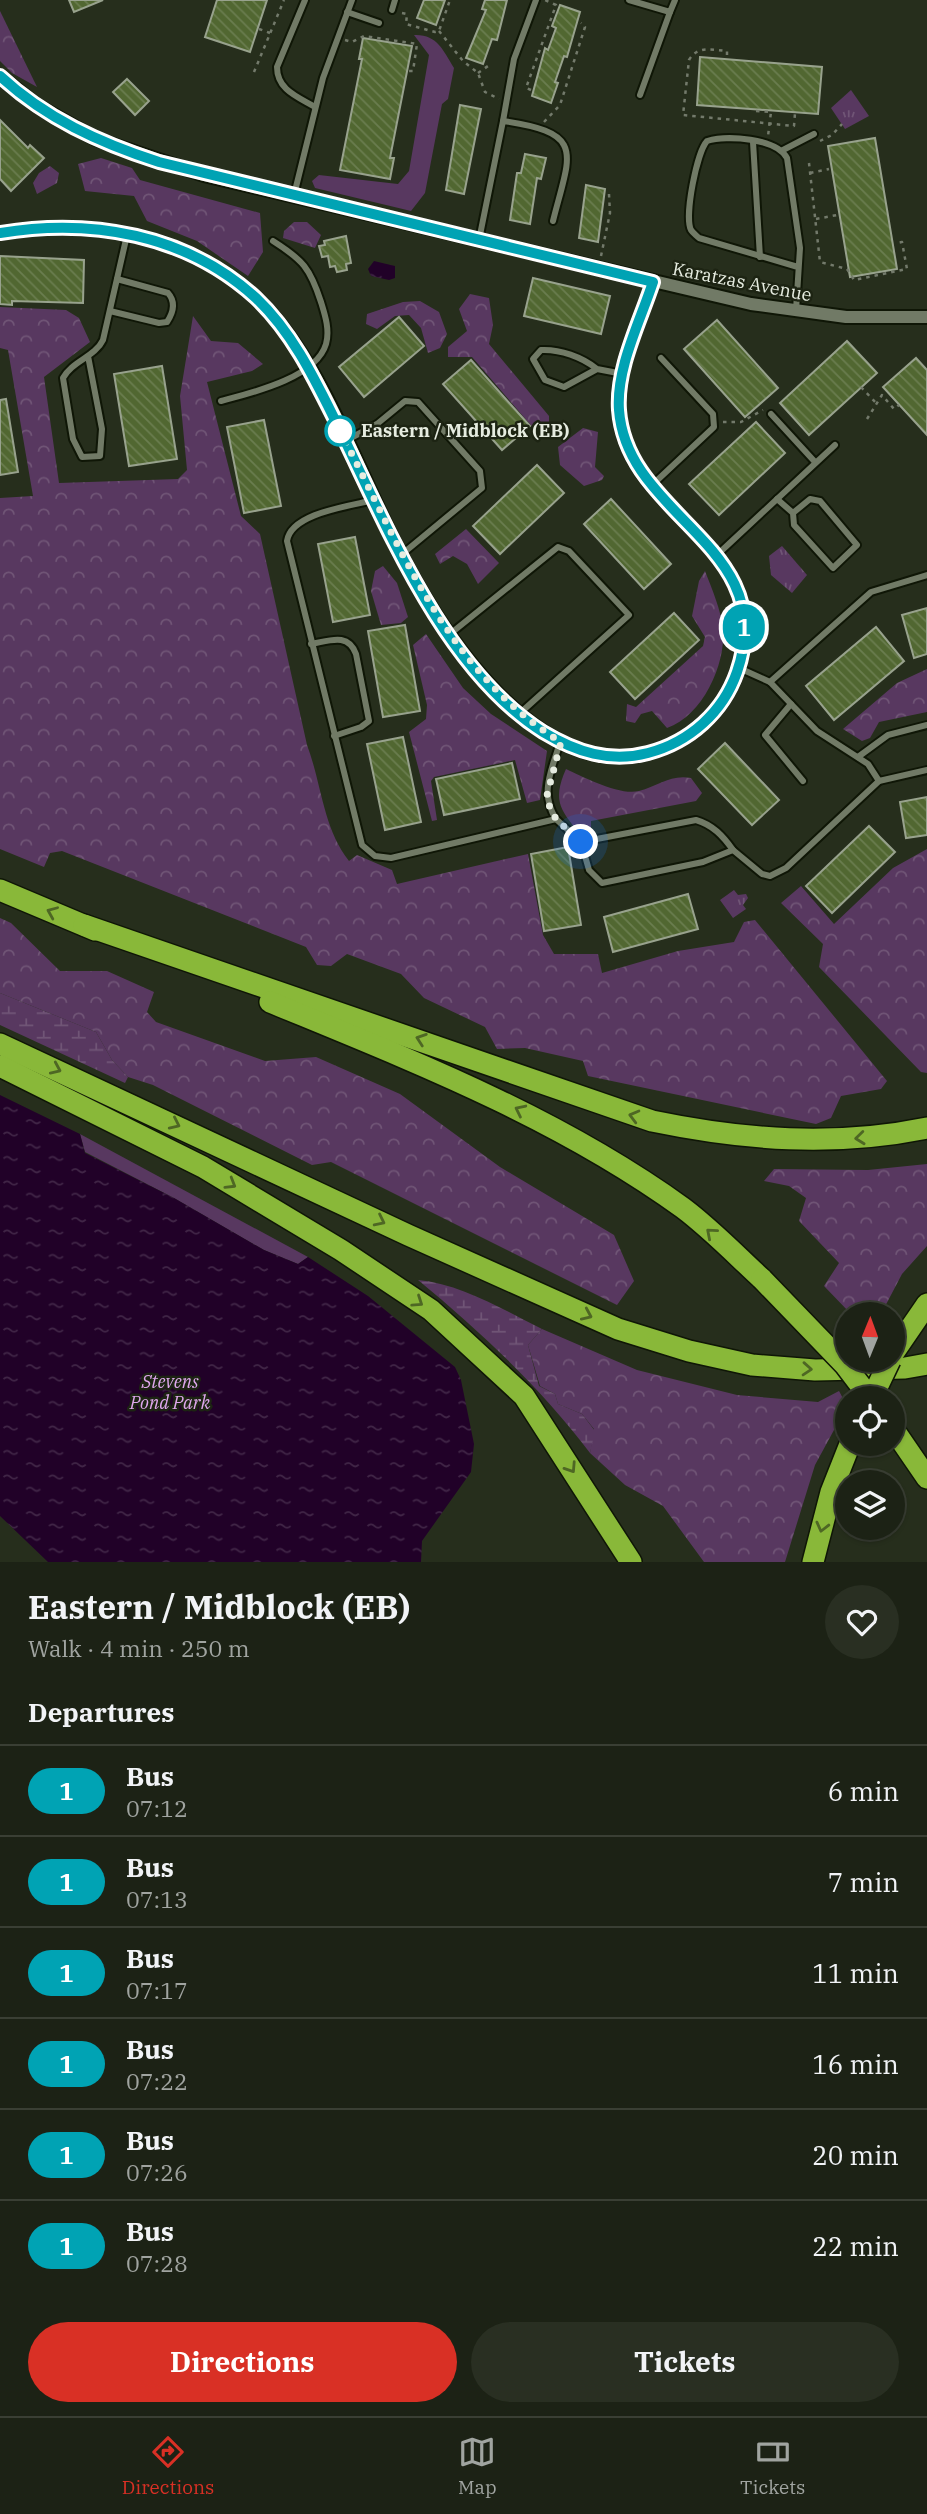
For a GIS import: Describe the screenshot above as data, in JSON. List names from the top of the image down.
{
  "streets": {
    "street": ["Karatzas Avenue"]
  },
  "parks": ["Stevens Pond Park"],
  "places": ["Eastern / Midblock (EB)"],
  "lines": ["bus line 1"],
  "north": "top",
  "page": {
    "on_map": "1",
    "heading": [
      ["Eastern / Midblock (EB)", "Walk · 4 min · 250 m"],
      "Departures"
    ],
    "list": [
      {
        "mark": "1",
        "name": "Bus",
        "note": "07:12",
        "value": "6 min"
      },
      {
        "mark": "1",
        "name": "Bus",
        "note": "07:13",
        "value": "7 min"
      },
      {
        "mark": "1",
        "name": "Bus",
        "note": "07:17",
        "value": "11 min"
      },
      {
        "mark": "1",
        "name": "Bus",
        "note": "07:22",
        "value": "16 min"
      },
      {
        "mark": "1",
        "name": "Bus",
        "note": "07:26",
        "value": "20 min"
      },
      {
        "mark": "1",
        "name": "Bus",
        "note": "07:28",
        "value": "22 min"
      }
    ],
    "buttons": ["Directions", "Tickets"],
    "tabs": ["Directions", "Map", "Tickets"]
  }
}
